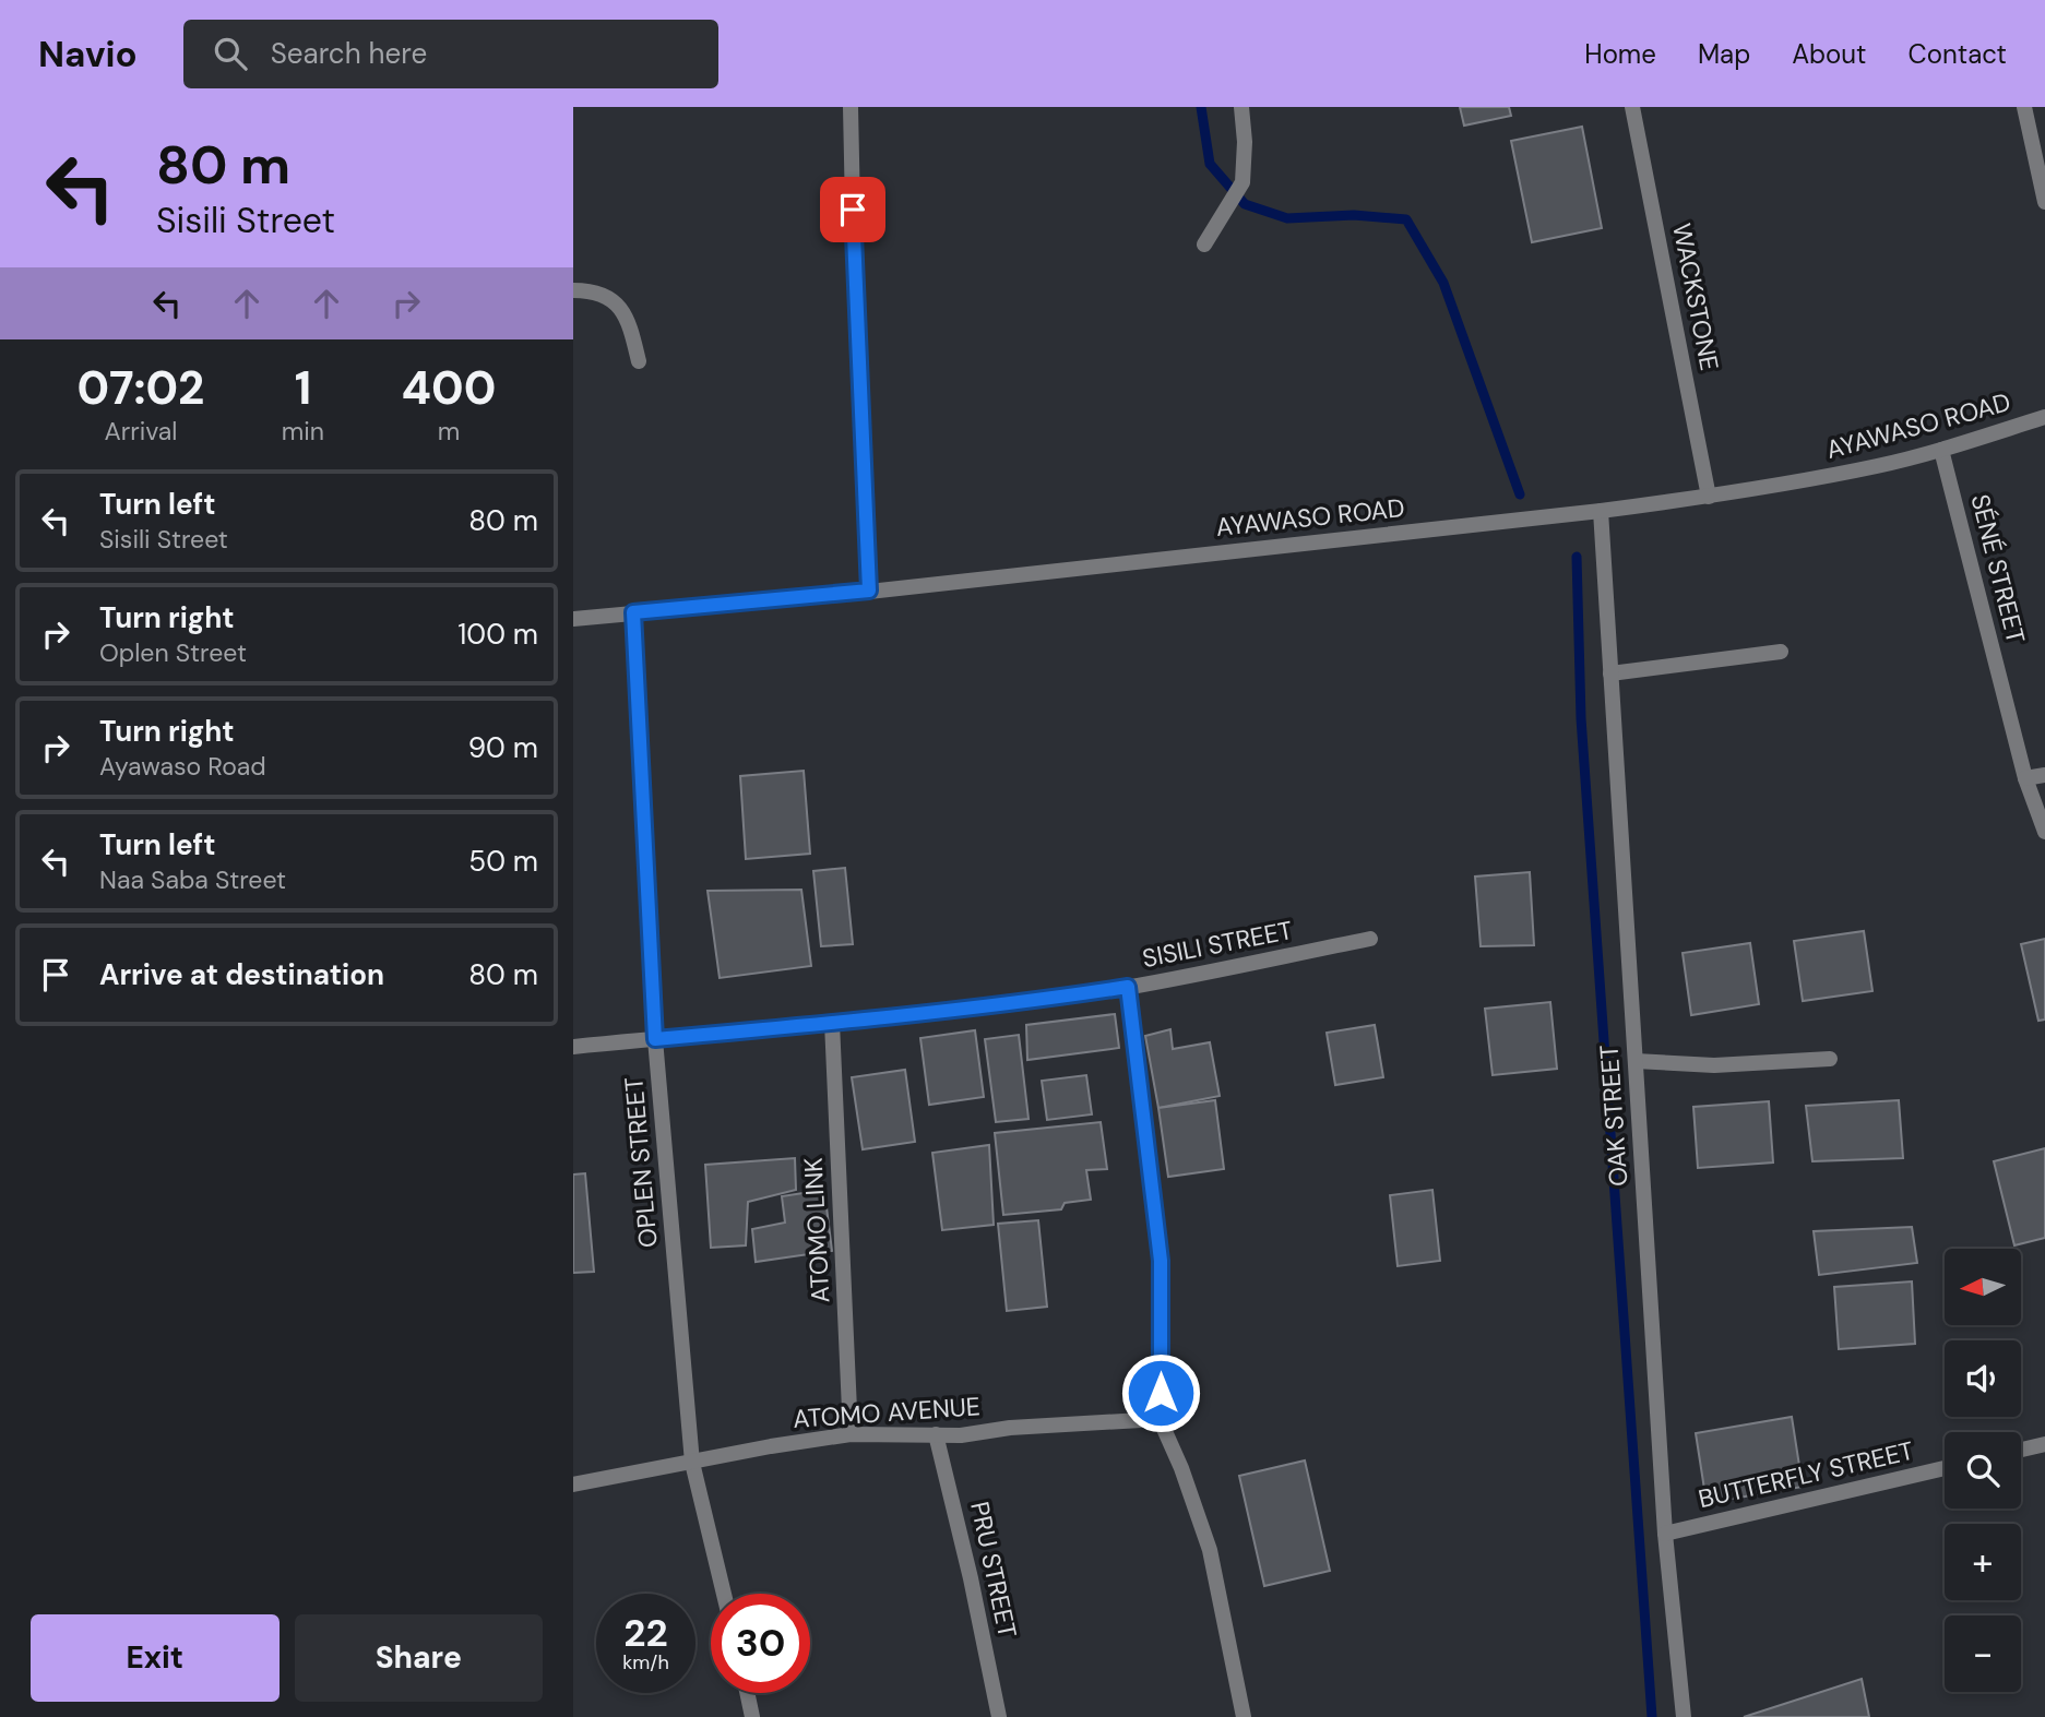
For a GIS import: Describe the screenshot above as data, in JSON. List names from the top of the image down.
{
  "streets": {
    "street": [
      "WACKSTONE",
      "AYAWASO ROAD",
      "SÉNÉ STREET",
      "SISILI STREET",
      "OAK STREET",
      "OPLEN STREET",
      "ATOMO LINK",
      "ATOMO AVENUE",
      "BUTTERFLY STREET",
      "PRU STREET"
    ]
  },
  "crossings": [
    ["WACKSTONE", "AYAWASO ROAD"],
    ["AYAWASO ROAD", "SÉNÉ STREET"],
    ["AYAWASO ROAD", "OAK STREET"],
    ["AYAWASO ROAD", "OPLEN STREET"],
    ["SISILI STREET", "OPLEN STREET"],
    ["SISILI STREET", "ATOMO LINK"],
    ["OAK STREET", "BUTTERFLY STREET"],
    ["OPLEN STREET", "ATOMO AVENUE"],
    ["ATOMO LINK", "ATOMO AVENUE"],
    ["ATOMO AVENUE", "PRU STREET"]
  ],
  "north": "left",
  "page": {
    "header": "Navio",
    "search": "Search here",
    "nav": [
      "Home",
      "Map",
      "About",
      "Contact"
    ],
    "turn": ["80 m", "Sisili Street"],
    "eta": [
      "07:02",
      "Arrival",
      "1",
      "min",
      "400",
      "m"
    ],
    "list": [
      {
        "name": "Turn left",
        "note": "Sisili Street",
        "value": "80 m"
      },
      {
        "name": "Turn right",
        "note": "Oplen Street",
        "value": "100 m"
      },
      {
        "name": "Turn right",
        "note": "Ayawaso Road",
        "value": "90 m"
      },
      {
        "name": "Turn left",
        "note": "Naa Saba Street",
        "value": "50 m"
      },
      {
        "name": "Arrive at destination",
        "value": "80 m"
      }
    ],
    "map_buttons": ["+", "−"],
    "speed": "22 km/h",
    "limit": "30",
    "buttons": ["Exit", "Share"]
  }
}
